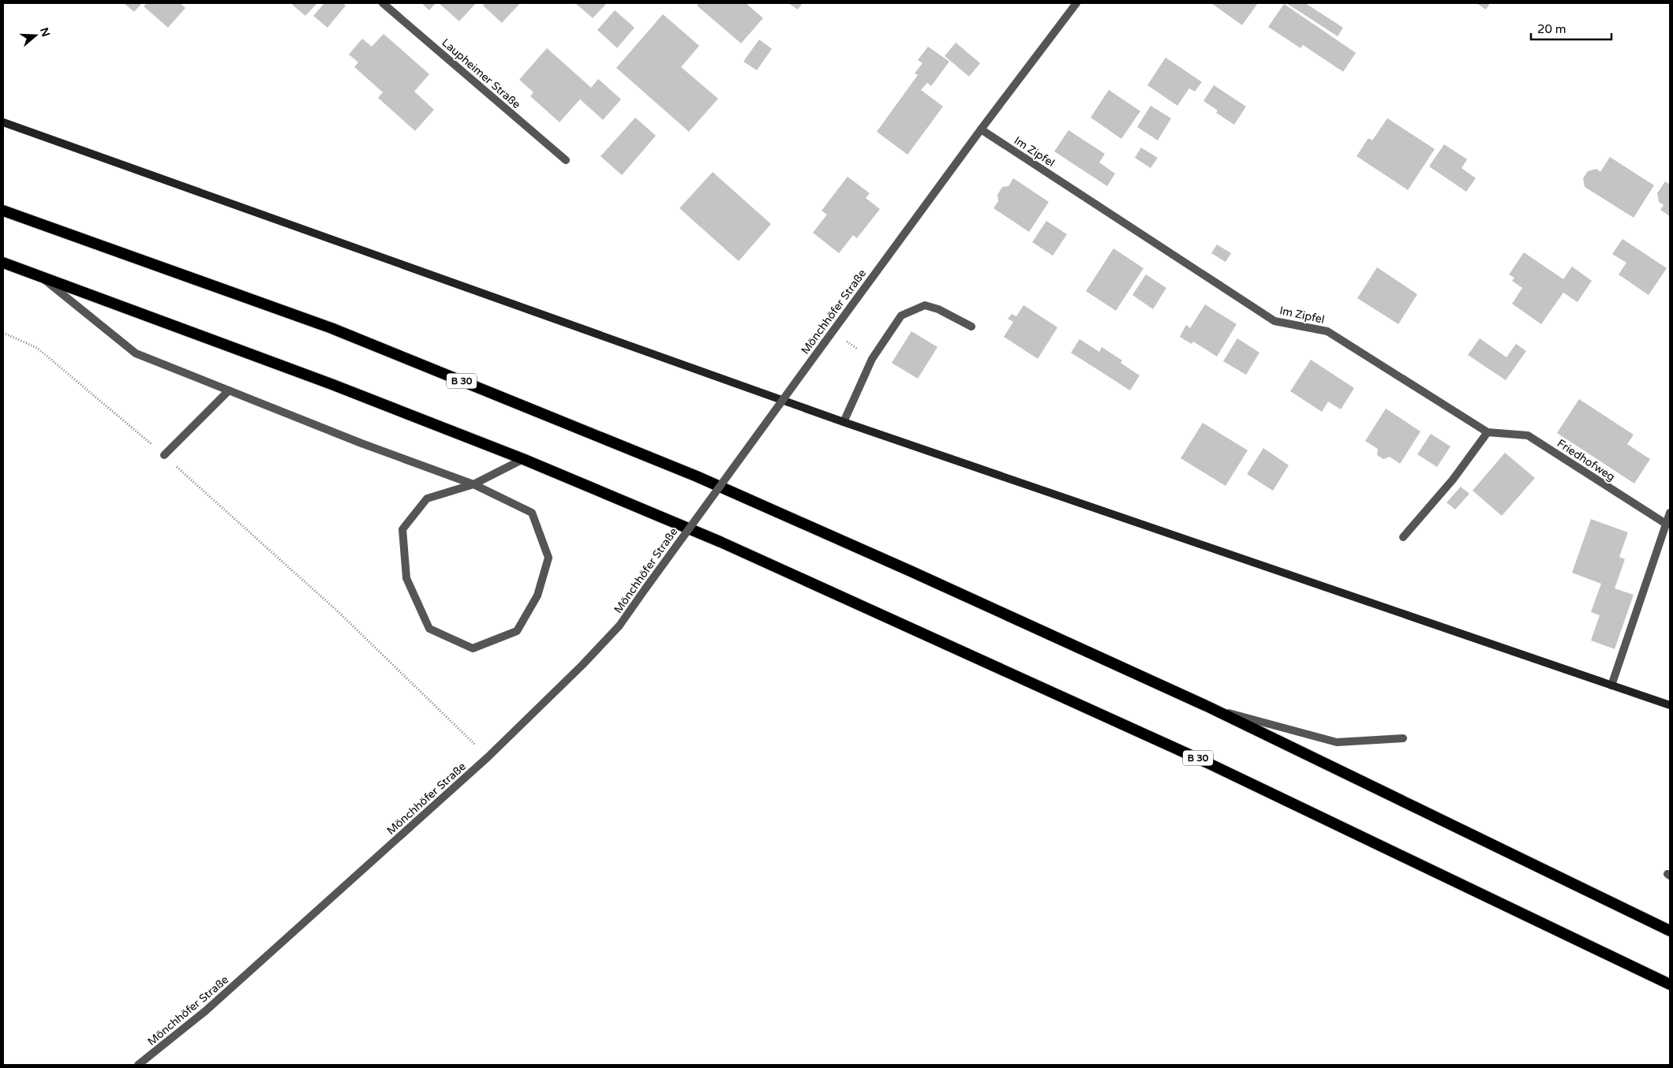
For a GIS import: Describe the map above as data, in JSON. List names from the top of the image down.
{
  "streets": {
    "highway": ["B 30"],
    "street": [
      "Laupheimer Straße",
      "Im Zipfel",
      "Mönchhöfer Straße",
      "Friedhofweg"
    ]
  },
  "crossings": [
    ["Im Zipfel", "Mönchhöfer Straße"],
    ["Im Zipfel", "Friedhofweg"]
  ],
  "scale_bar": "20 m",
  "north": "right"
}
